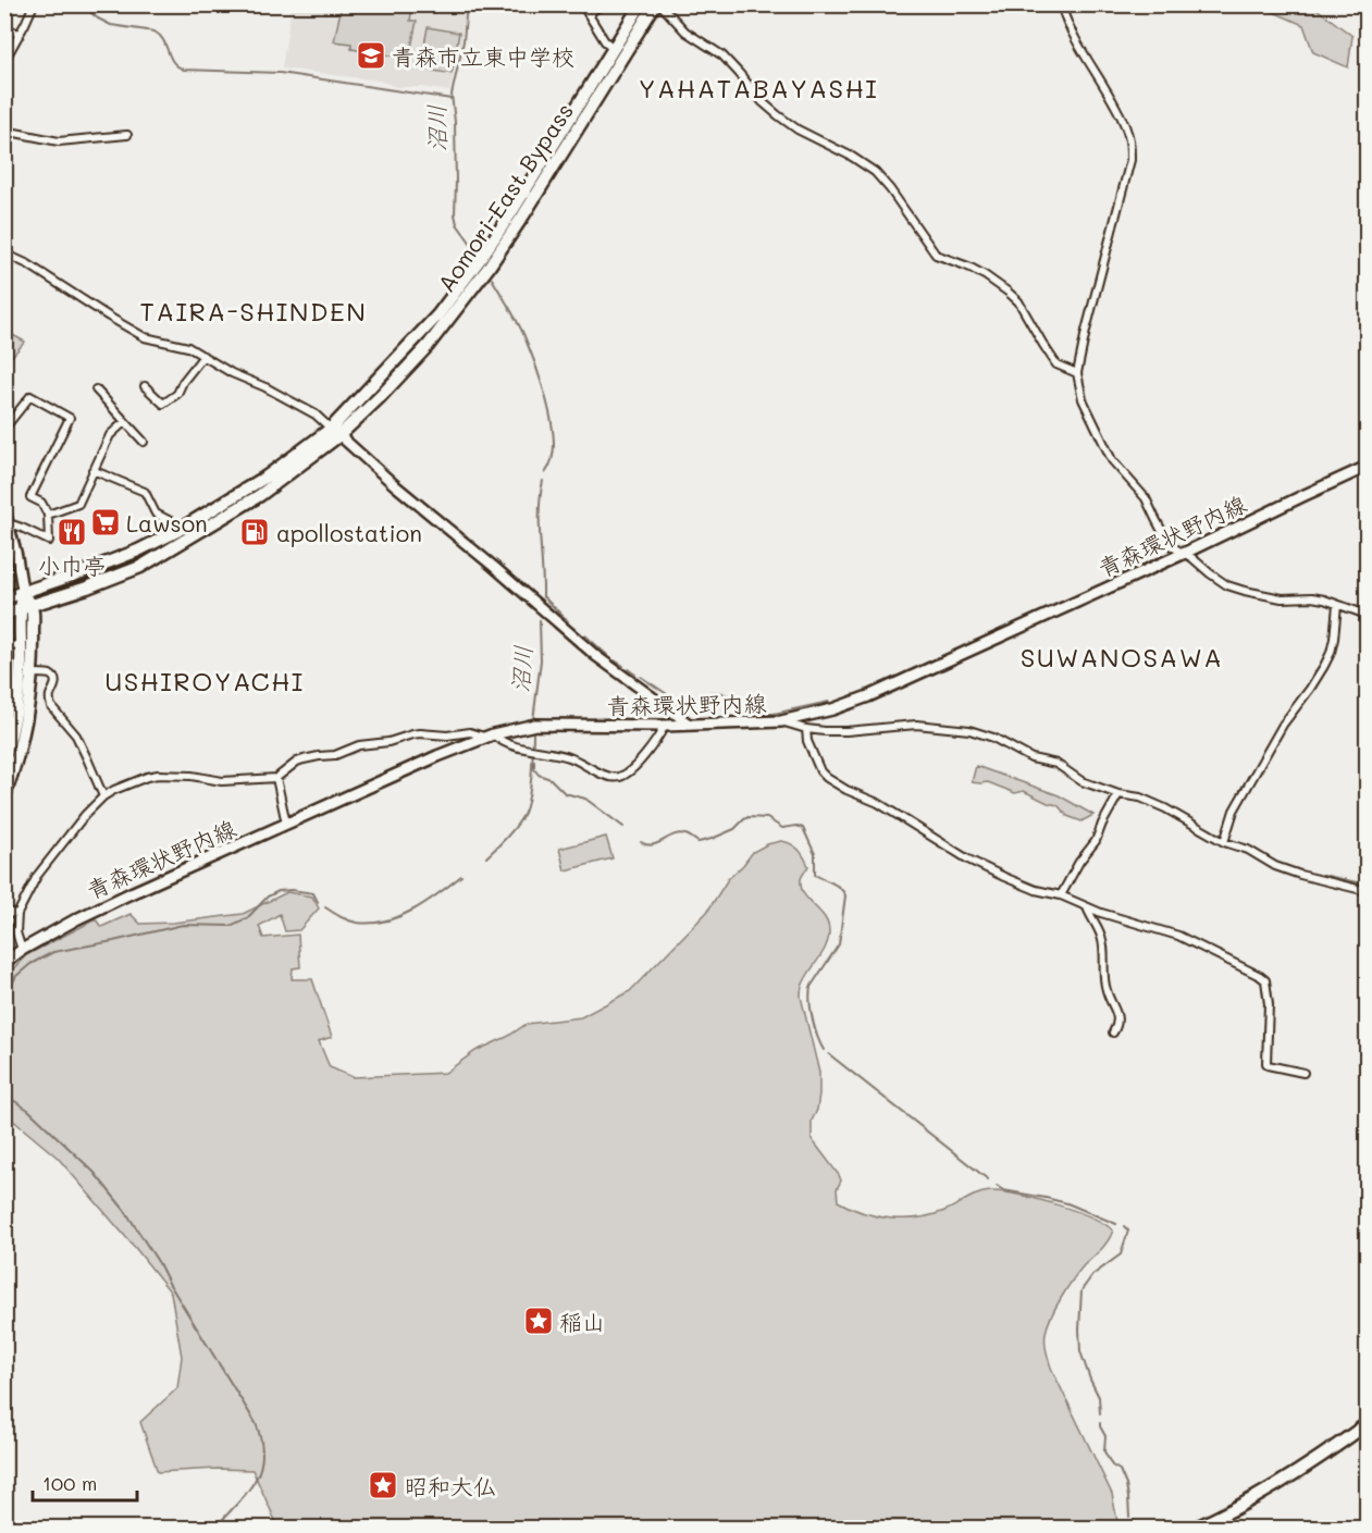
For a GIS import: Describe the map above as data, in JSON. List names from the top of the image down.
{
  "streets": {
    "highway": ["Aomori-East Bypass"],
    "main road": ["青森環状野内線"]
  },
  "districts": [
    "YAHATABAYASHI",
    "TAIRA-SHINDEN",
    "SUWANOSAWA",
    "USHIROYACHI"
  ],
  "water": ["沼川"],
  "places": {
    "school or university": ["青森市立東中学校"],
    "supermarket": ["Lawson"],
    "restaurant": ["小巾亭"],
    "fuel station": ["apollostation"],
    "place": ["稲山", "昭和大仏"]
  },
  "scale_bar": "100 m"
}
